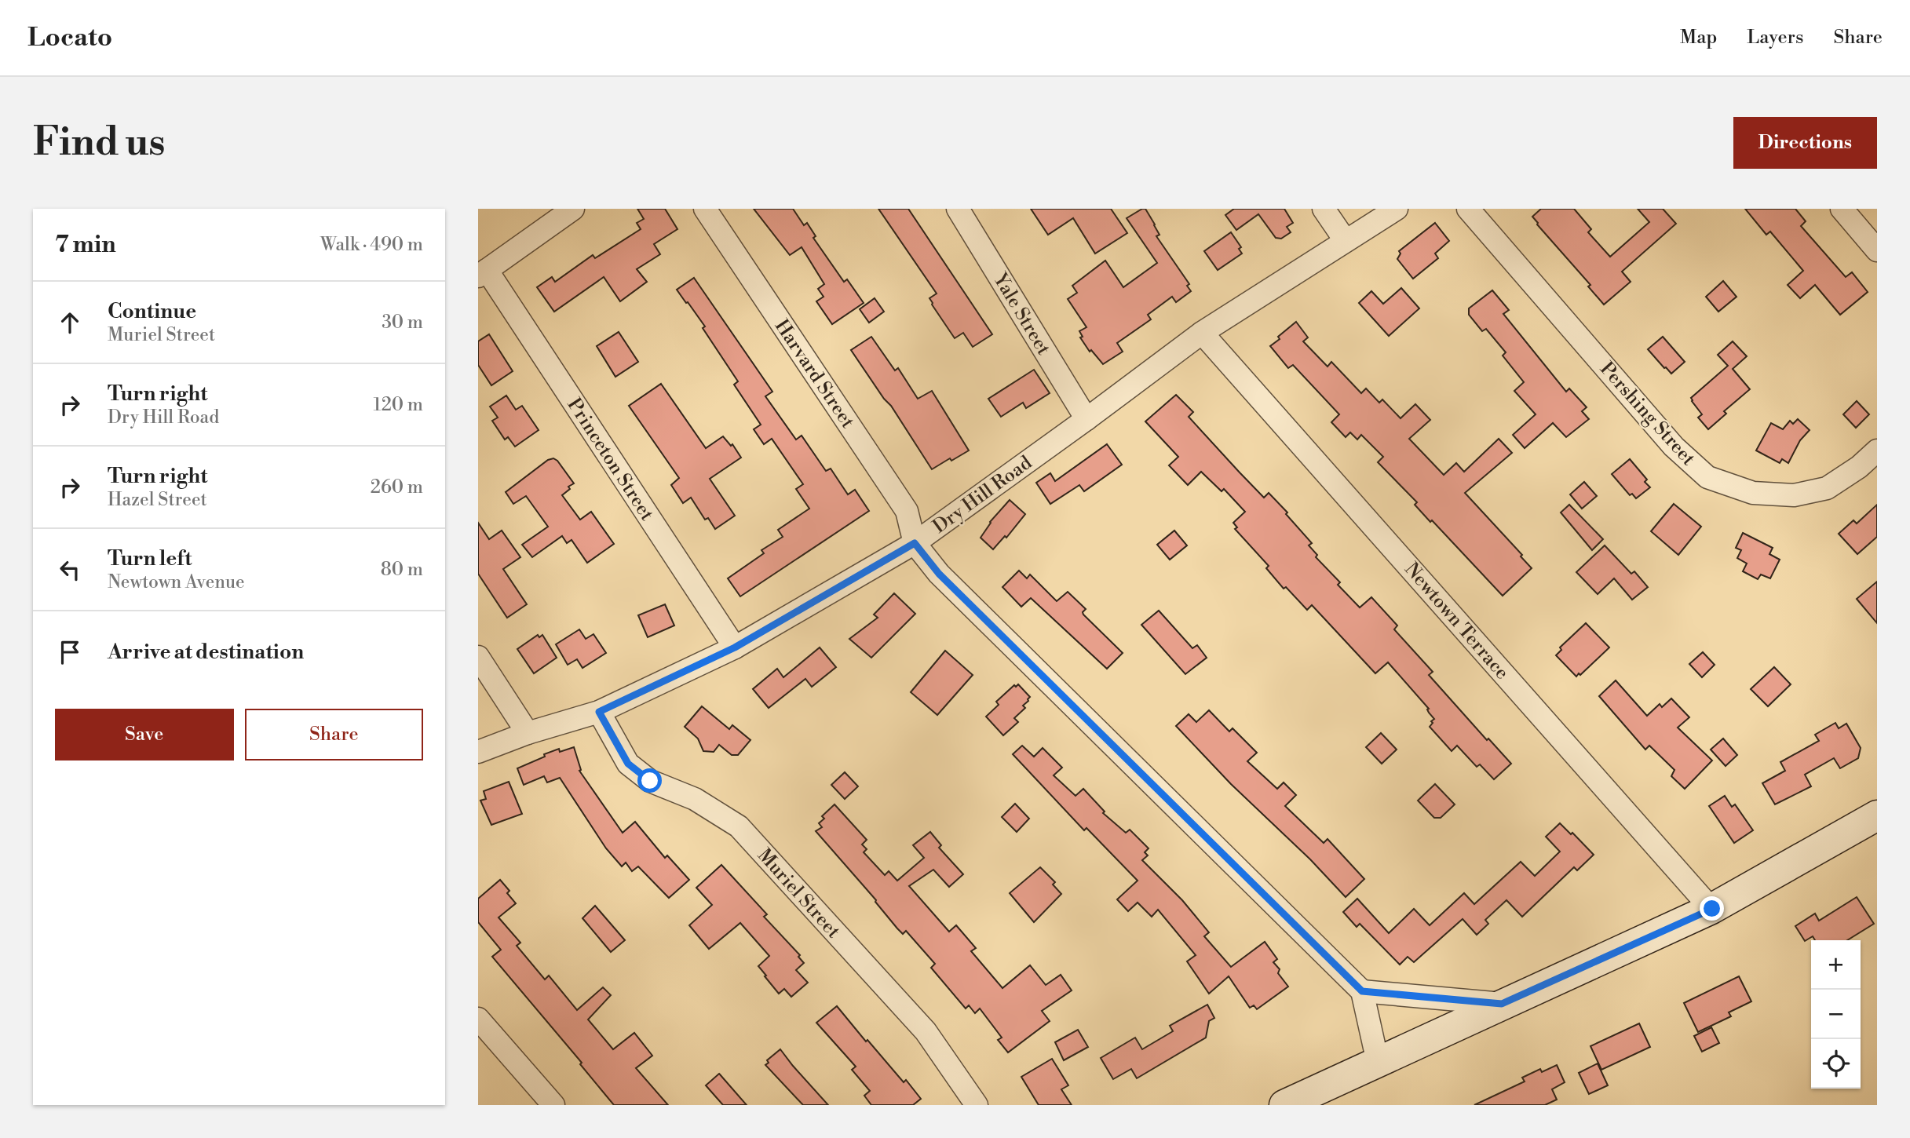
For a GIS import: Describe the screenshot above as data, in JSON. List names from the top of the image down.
{
  "streets": {
    "street": [
      "Yale Street",
      "Harvard Street",
      "Pershing Street",
      "Princeton Street",
      "Dry Hill Road",
      "Newtown Terrace",
      "Muriel Street"
    ]
  },
  "crossings": [
    ["Yale Street", "Dry Hill Road"],
    ["Harvard Street", "Dry Hill Road"],
    ["Princeton Street", "Dry Hill Road"],
    ["Dry Hill Road", "Newtown Terrace"],
    ["Dry Hill Road", "Muriel Street"]
  ],
  "page": {
    "header": "Locato",
    "nav": ["Map", "Layers", "Share"],
    "buttons": [
      "Directions",
      ["Save", "Share"]
    ],
    "title": "Find us",
    "heading": ["7 min", "Walk · 490 m"],
    "list": [
      ["Continue", "Muriel Street", "30 m"],
      ["Turn right", "Dry Hill Road", "120 m"],
      ["Turn right", "Hazel Street", "260 m"],
      ["Turn left", "Newtown Avenue", "80 m"],
      "Arrive at destination"
    ],
    "map_buttons": ["+", "−"]
  }
}
